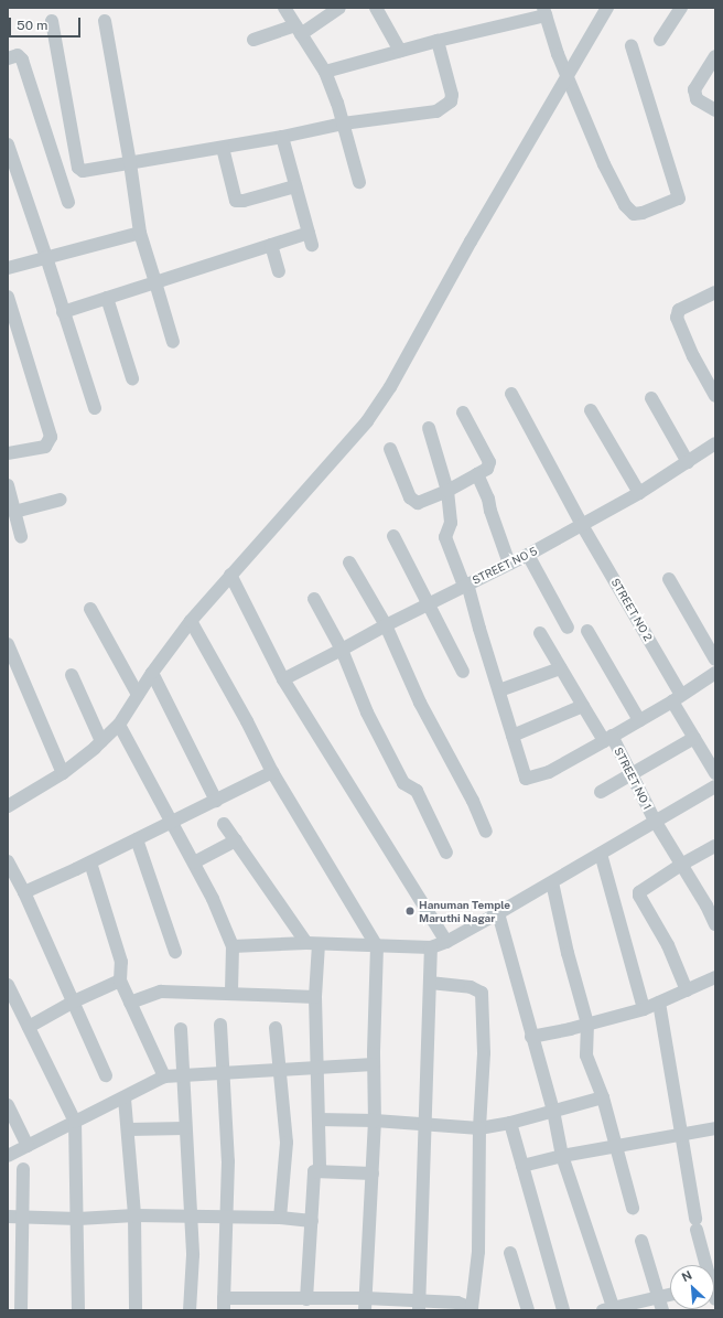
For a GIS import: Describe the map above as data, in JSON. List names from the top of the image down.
{
  "streets": {
    "street": ["STREET NO 5", "STREET NO 2", "STREET NO 1"]
  },
  "crossings": [
    ["STREET NO 5", "STREET NO 2"]
  ],
  "places": ["Hanuman Temple Maruthi Nagar"],
  "scale_bar": "50 m",
  "north": "top left"
}
